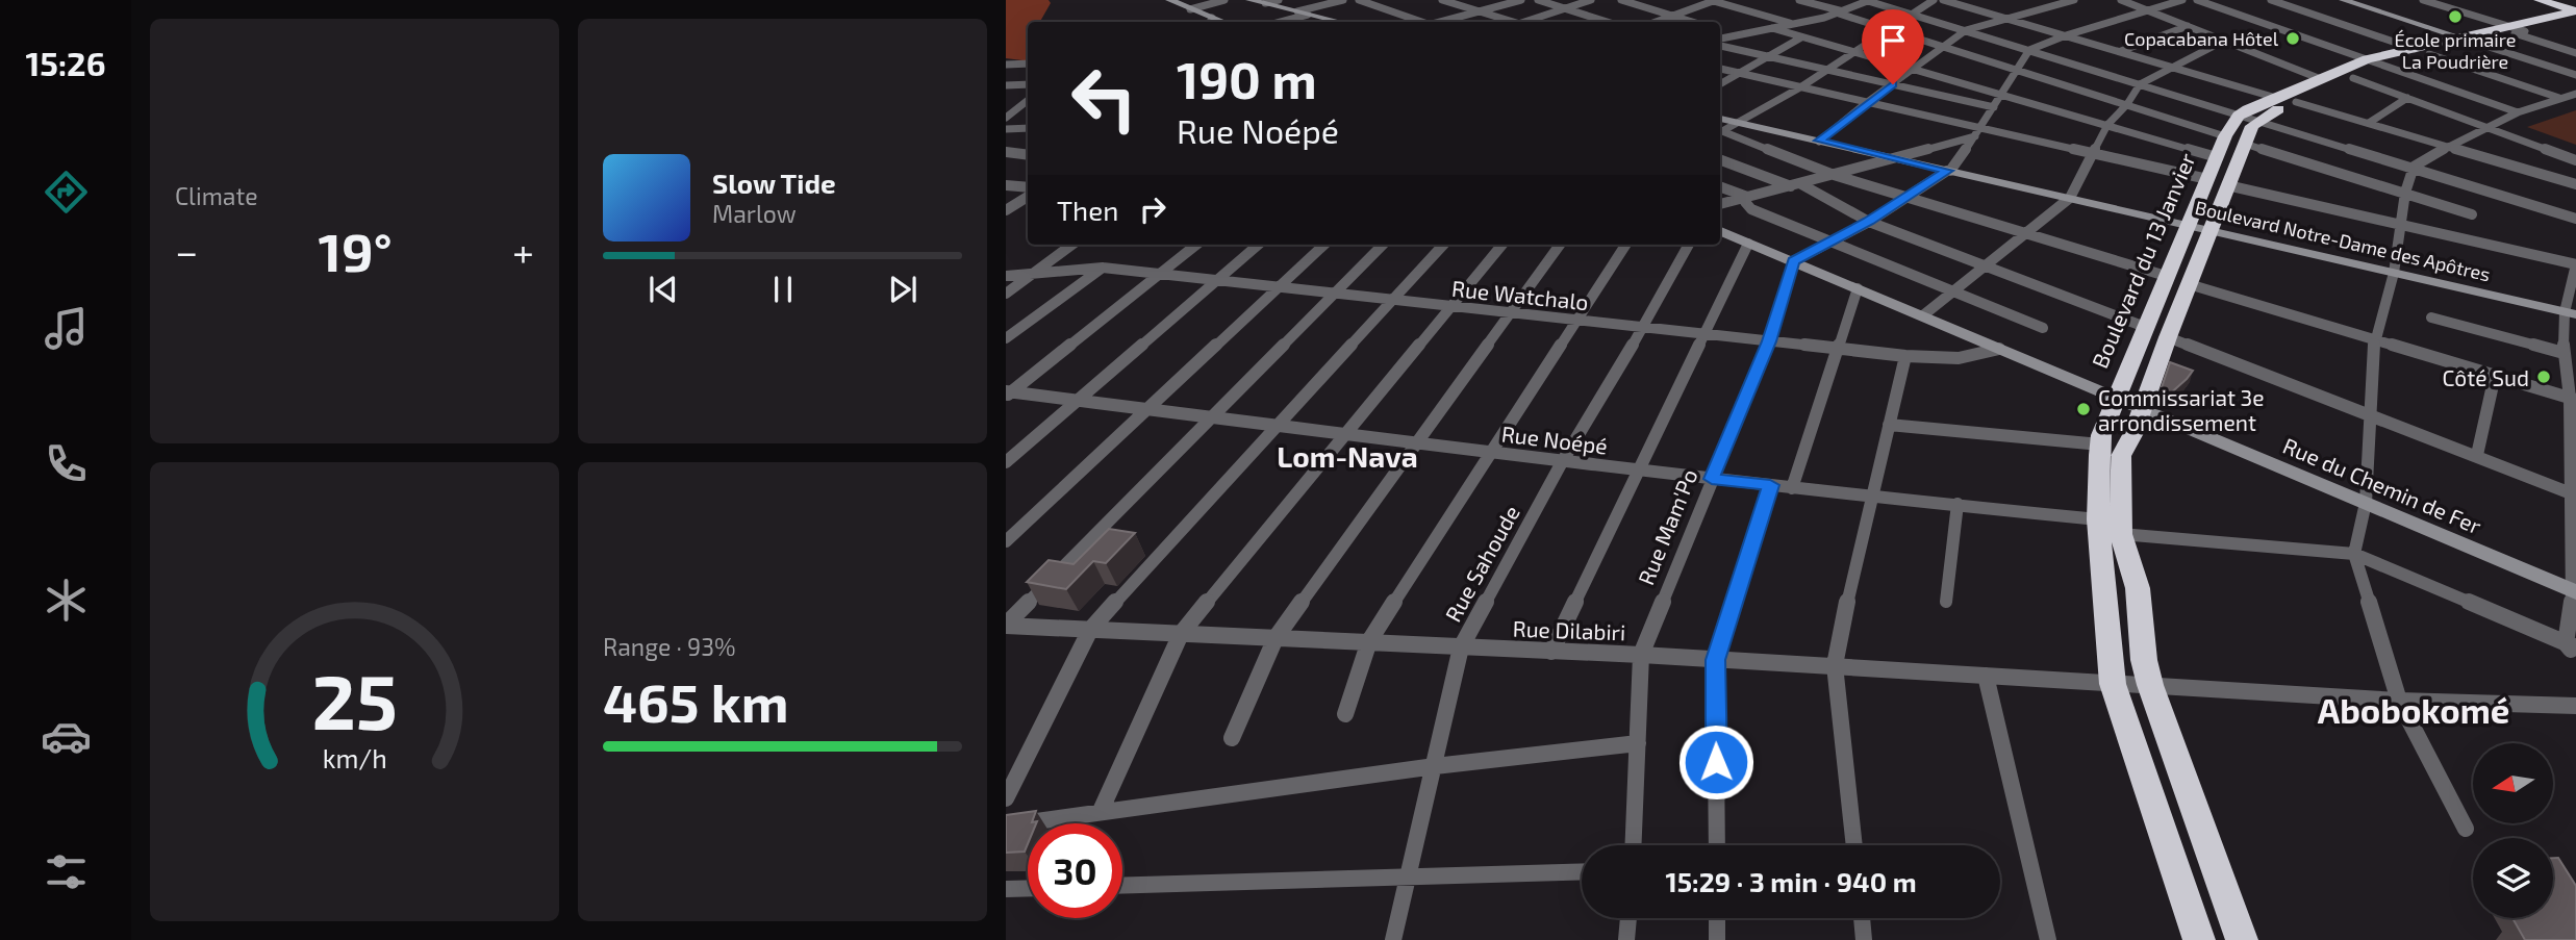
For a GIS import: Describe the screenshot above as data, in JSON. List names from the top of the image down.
{
  "streets": {
    "highway": ["Boulevard du 13 Janvier"],
    "street": [
      "Boulevard Notre-Dame des Apôtres",
      "Rue Watchalo",
      "Rue Noépé",
      "Rue du Chemin de Fer",
      "Rue Mam'Po",
      "Rue Sahoude",
      "Rue Dilabiri"
    ]
  },
  "crossings": [
    ["Boulevard Notre-Dame des Apôtres", "Boulevard du 13 Janvier"],
    ["Boulevard du 13 Janvier", "Rue Noépé"],
    ["Boulevard du 13 Janvier", "Rue du Chemin de Fer"],
    ["Boulevard du 13 Janvier", "Rue Dilabiri"],
    ["Rue Watchalo", "Rue du Chemin de Fer"],
    ["Rue Watchalo", "Rue Mam'Po"],
    ["Rue Watchalo", "Rue Sahoude"],
    ["Rue Noépé", "Rue Mam'Po"],
    ["Rue Noépé", "Rue Sahoude"],
    ["Rue du Chemin de Fer", "Rue Mam'Po"],
    ["Rue Mam'Po", "Rue Dilabiri"],
    ["Rue Sahoude", "Rue Dilabiri"]
  ],
  "districts": ["Lom-Nava", "Abobokomé"],
  "places": [
    "École primaire La Poudrière",
    "Copacabana Hôtel",
    "Côté Sud",
    "Commissariat 3e arrondissement"
  ],
  "north": "left",
  "page": {
    "tabs": "15:26",
    "tile": [
      "Climate",
      ["Range · 93%", "465 km"]
    ],
    "turn": ["190 m", "Rue Noépé"],
    "song": ["Slow Tide", "Marlow"],
    "then": "Then",
    "heat": ["−", "19°", "+"],
    "limit": "30",
    "trip": "15:29 · 3 min · 940 m",
    "gauge": ["25", "km/h"]
  }
}
